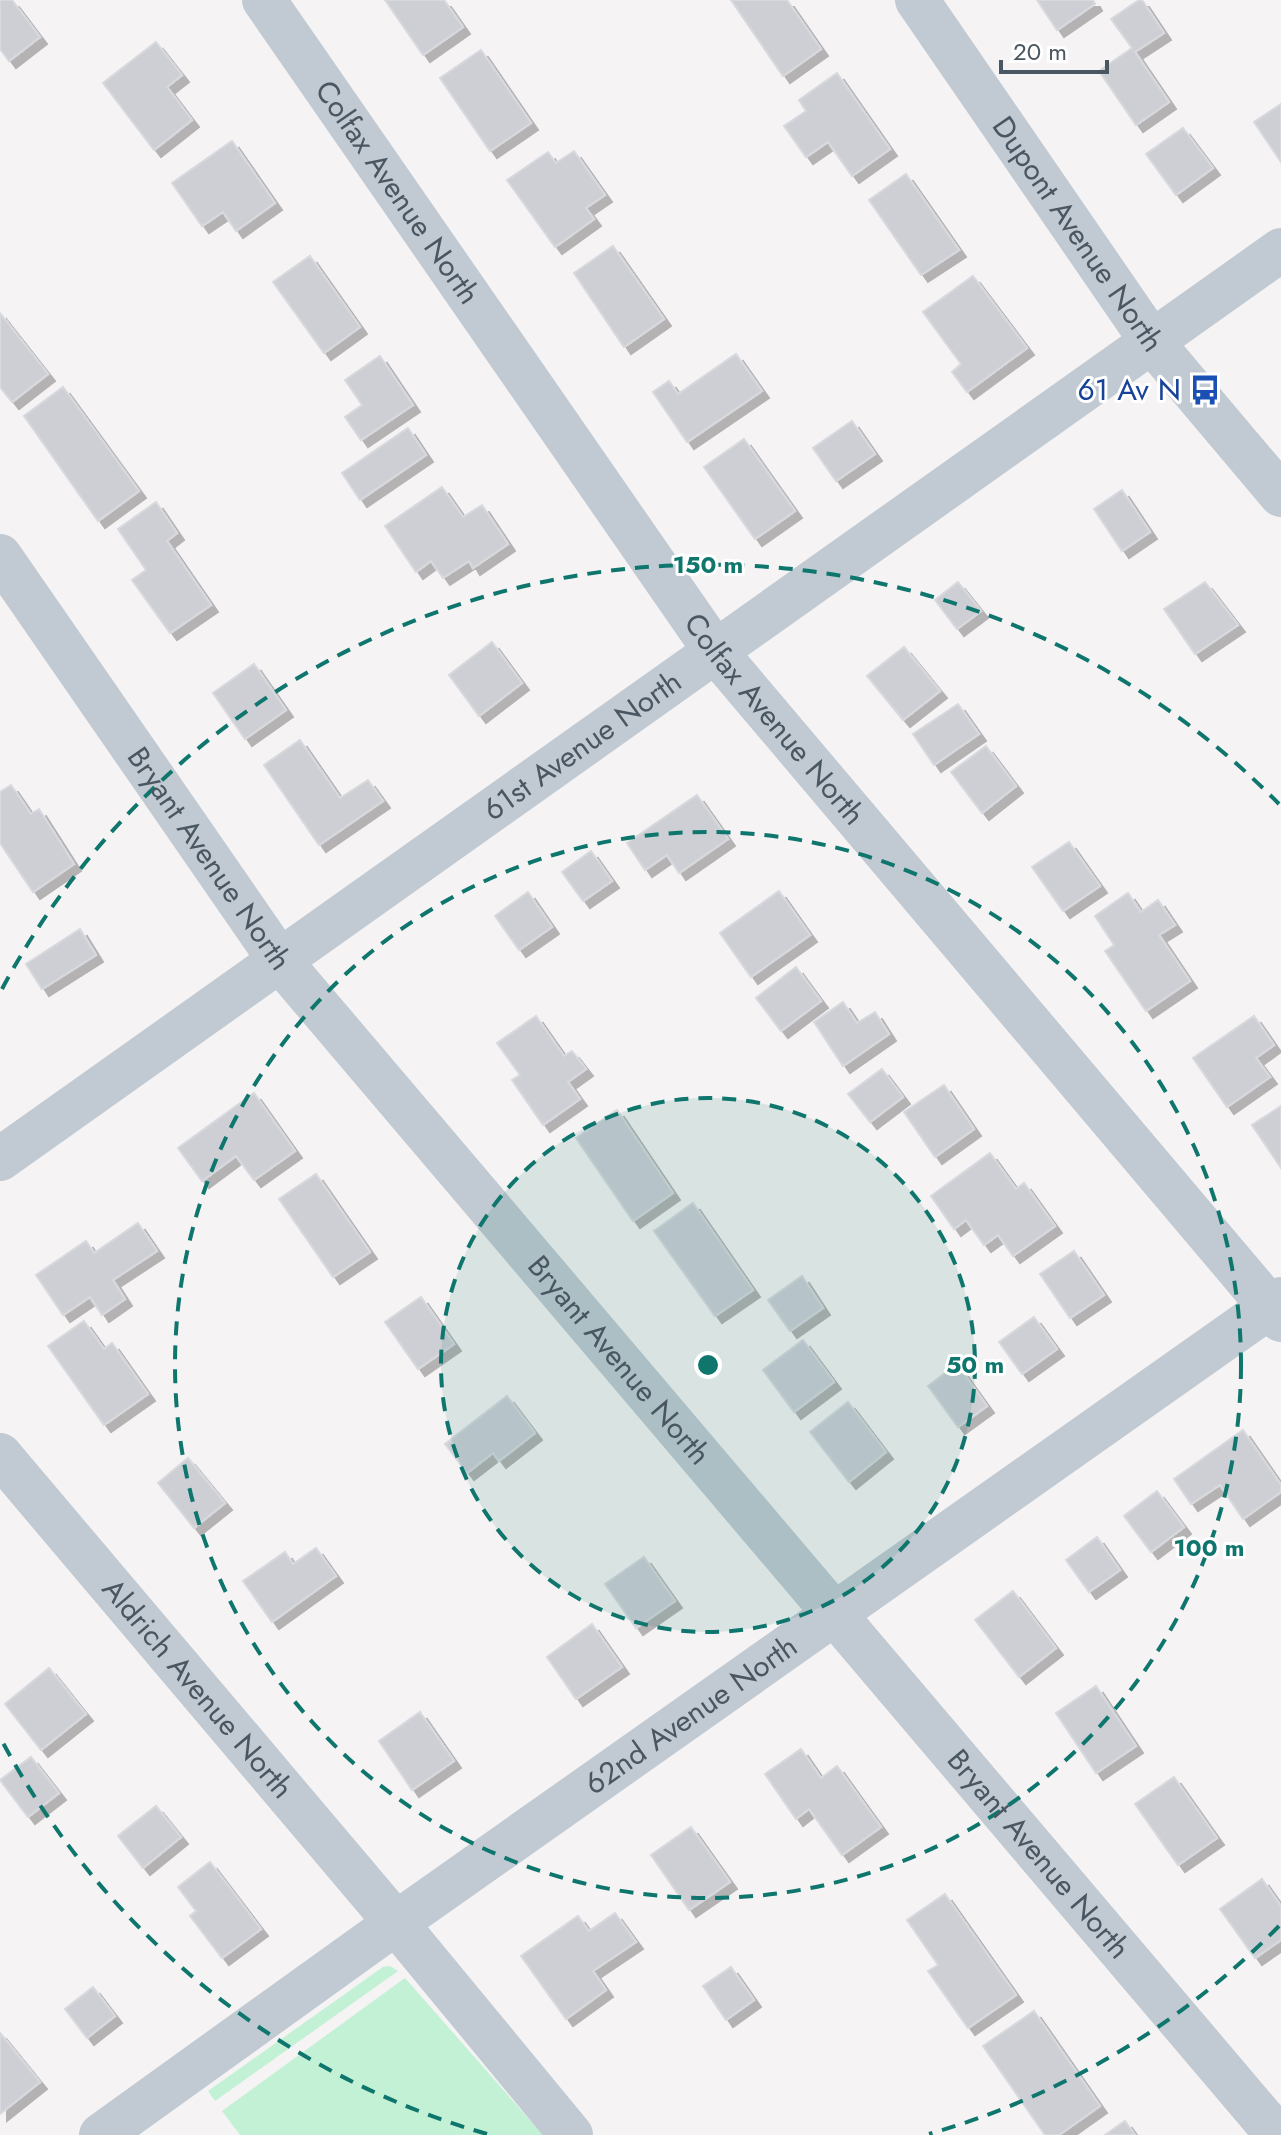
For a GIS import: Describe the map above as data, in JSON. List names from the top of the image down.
{
  "streets": {
    "street": [
      "Colfax Avenue North",
      "Dupont Avenue North",
      "61st Avenue North",
      "Bryant Avenue North",
      "Aldrich Avenue North",
      "62nd Avenue North"
    ]
  },
  "crossings": [
    ["Colfax Avenue North", "61st Avenue North"],
    ["Colfax Avenue North", "62nd Avenue North"],
    ["Dupont Avenue North", "61st Avenue North"],
    ["61st Avenue North", "Bryant Avenue North"],
    ["Bryant Avenue North", "62nd Avenue North"],
    ["Aldrich Avenue North", "62nd Avenue North"]
  ],
  "places": {
    "bus stop": ["61 Av N"]
  },
  "scale_bar": "20 m",
  "rings": ["150 m", "50 m", "100 m"]
}
